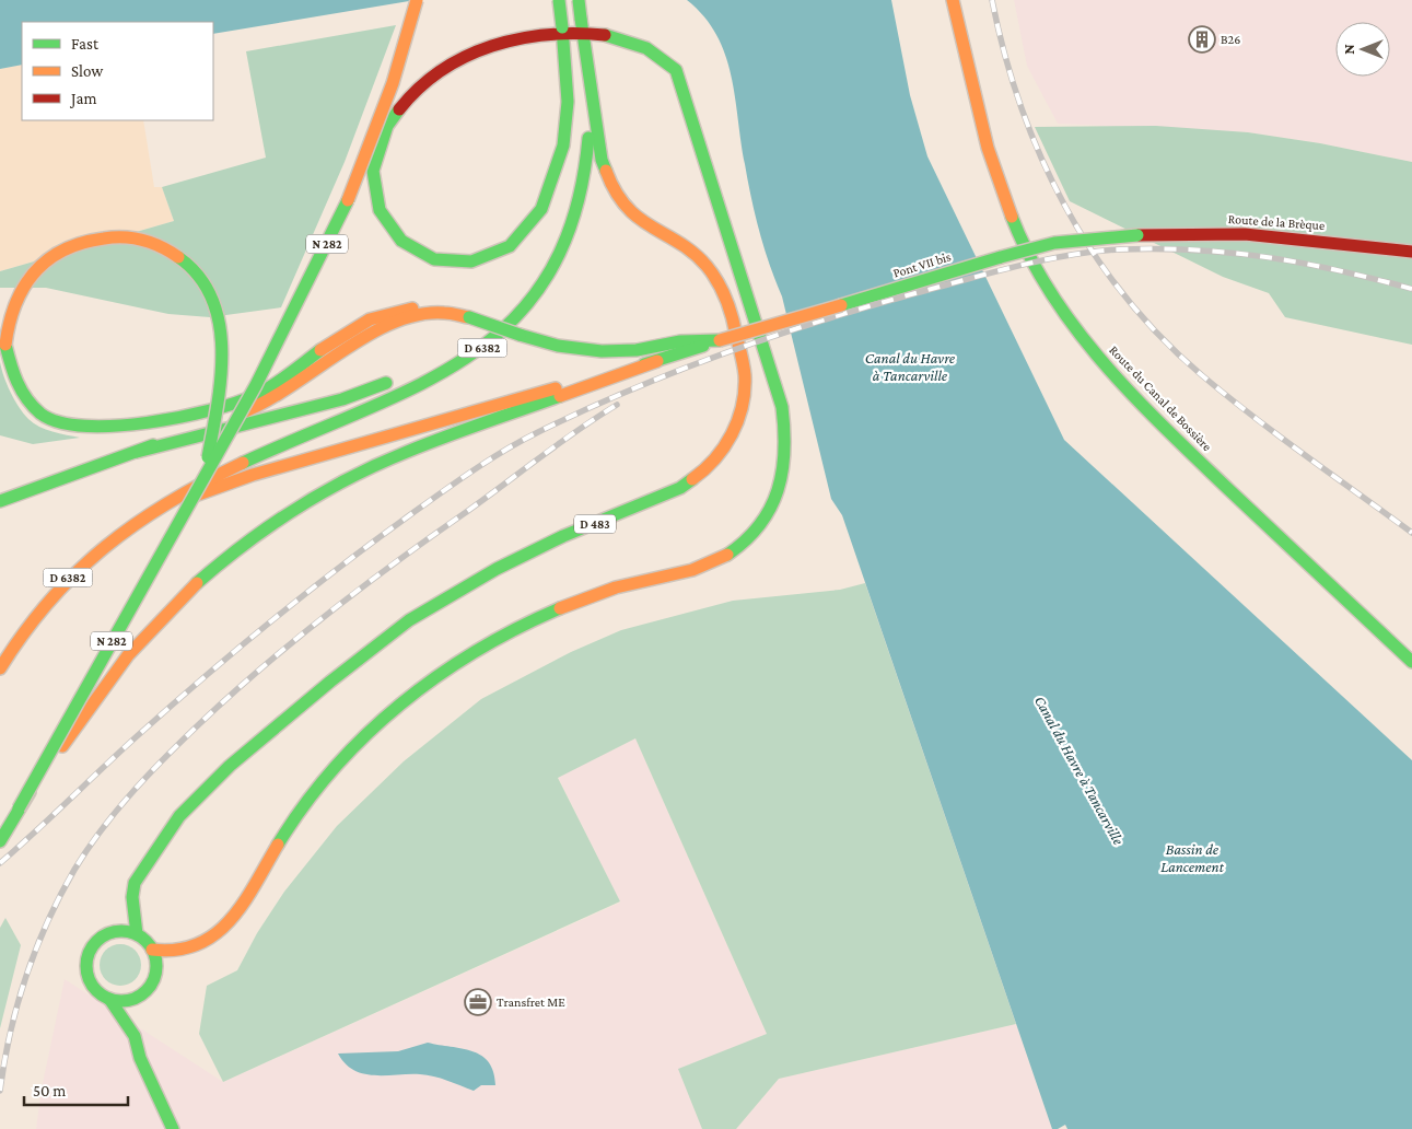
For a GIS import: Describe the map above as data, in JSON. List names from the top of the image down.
{
  "streets": {
    "main road": [
      "Route de la Brèque",
      "N 282",
      "Pont VII bis",
      "D 6382",
      "Route du Canal de Bossière",
      "D 483"
    ]
  },
  "crossings": [
    ["Route de la Brèque", "Pont VII bis"],
    ["D 6382", "D 483"]
  ],
  "water": ["Canal du Havre à Tancarville", "Bassin de Lancement"],
  "places": {
    "building": ["B26"],
    "office": ["Transfret ME"]
  },
  "legend": ["Fast", "Slow", "Jam"],
  "scale_bar": "50 m",
  "north": "left"
}
